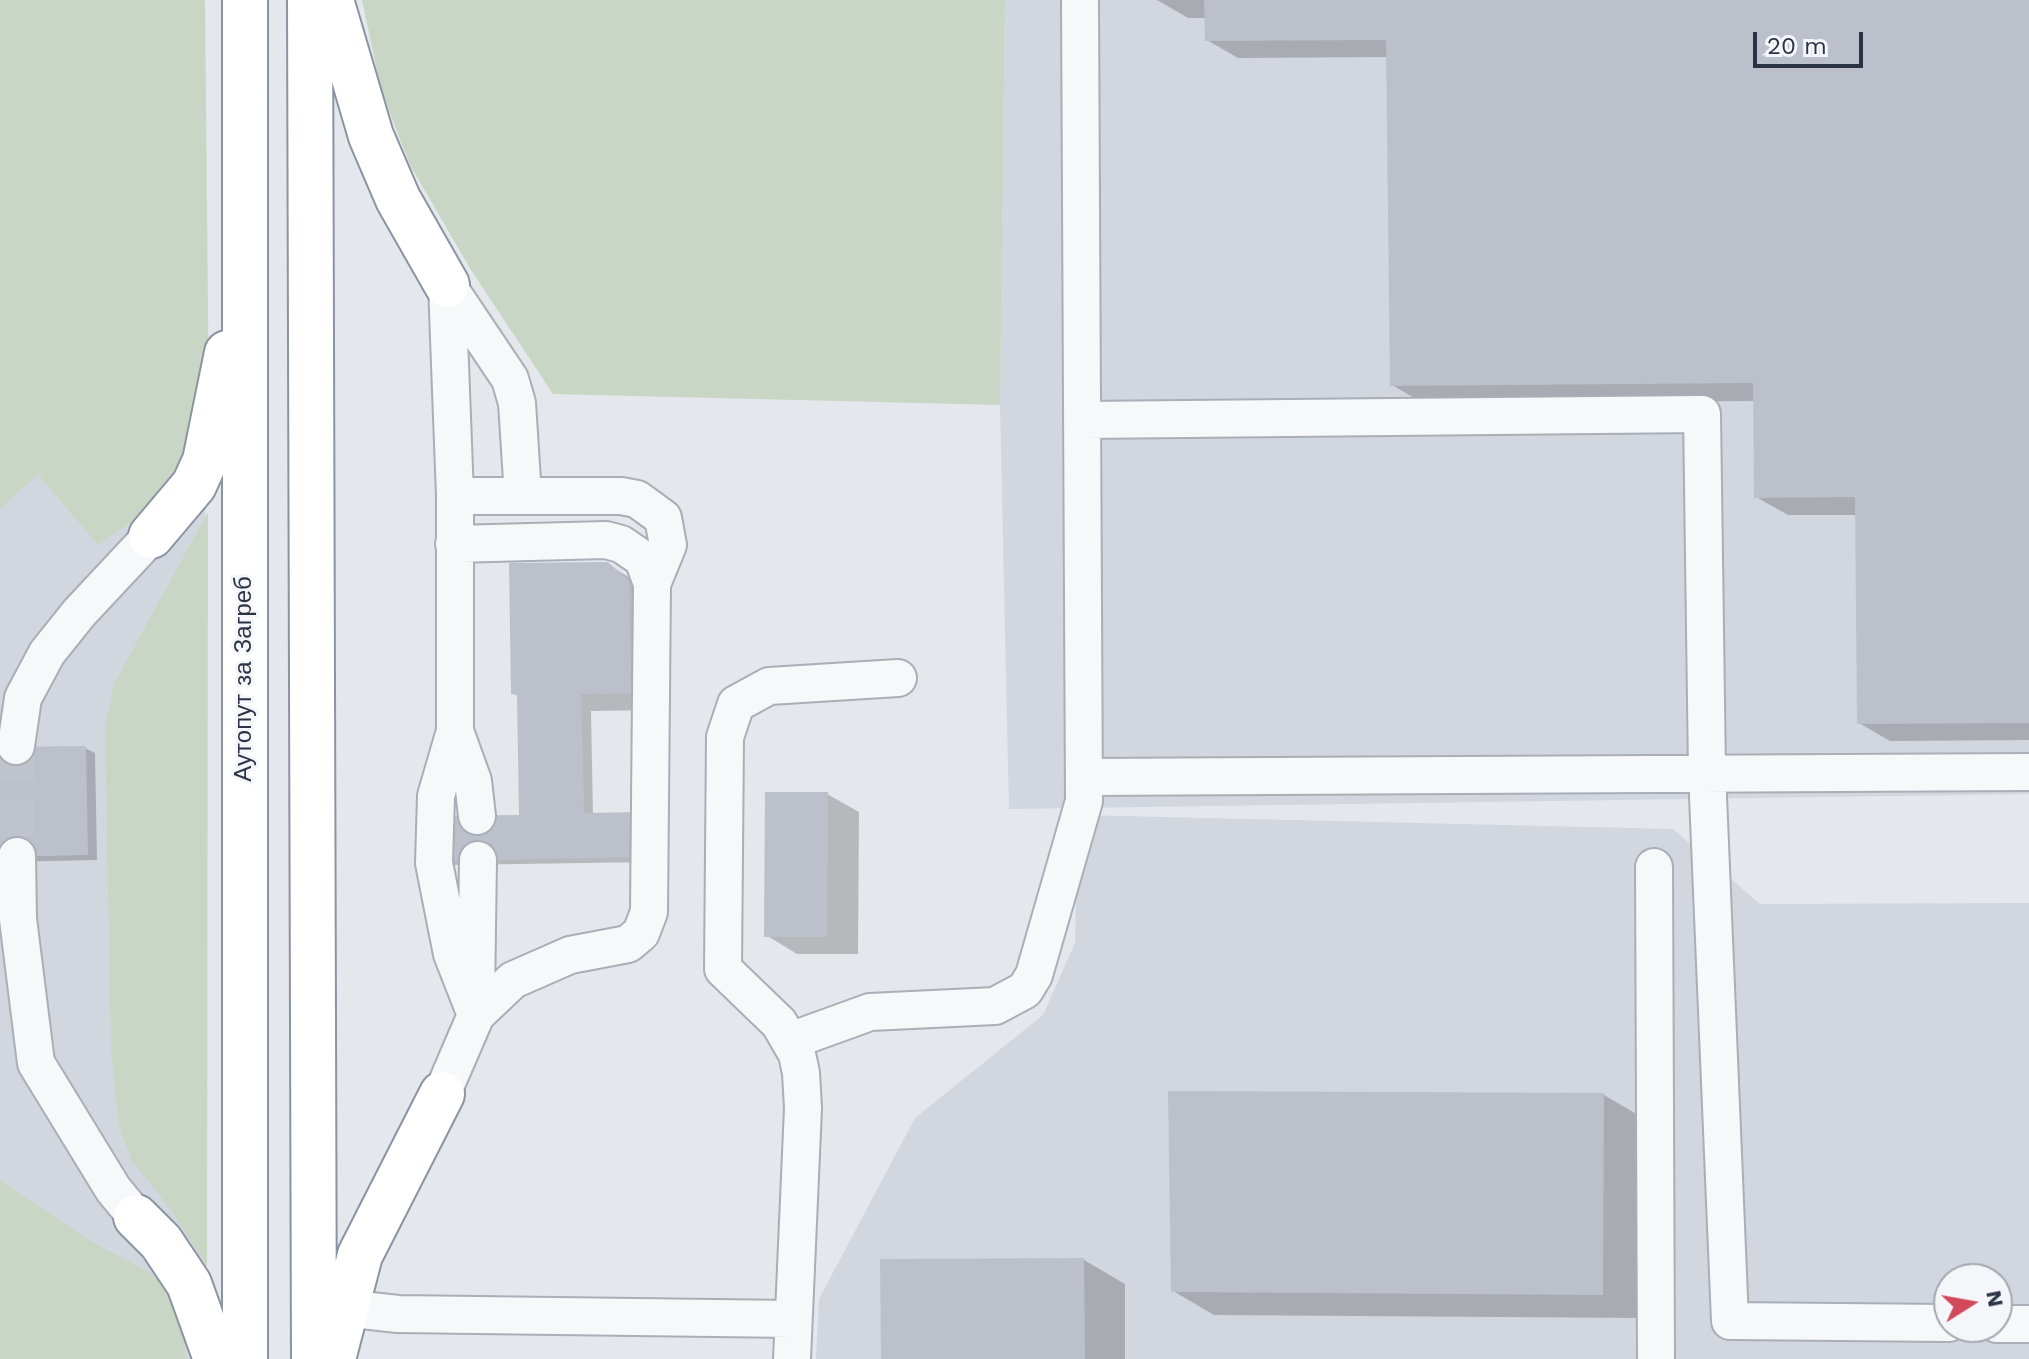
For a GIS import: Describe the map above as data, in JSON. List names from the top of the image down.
{
  "streets": {
    "highway": ["Аутопут за Загреб"]
  },
  "scale_bar": "20 m",
  "north": "right"
}
